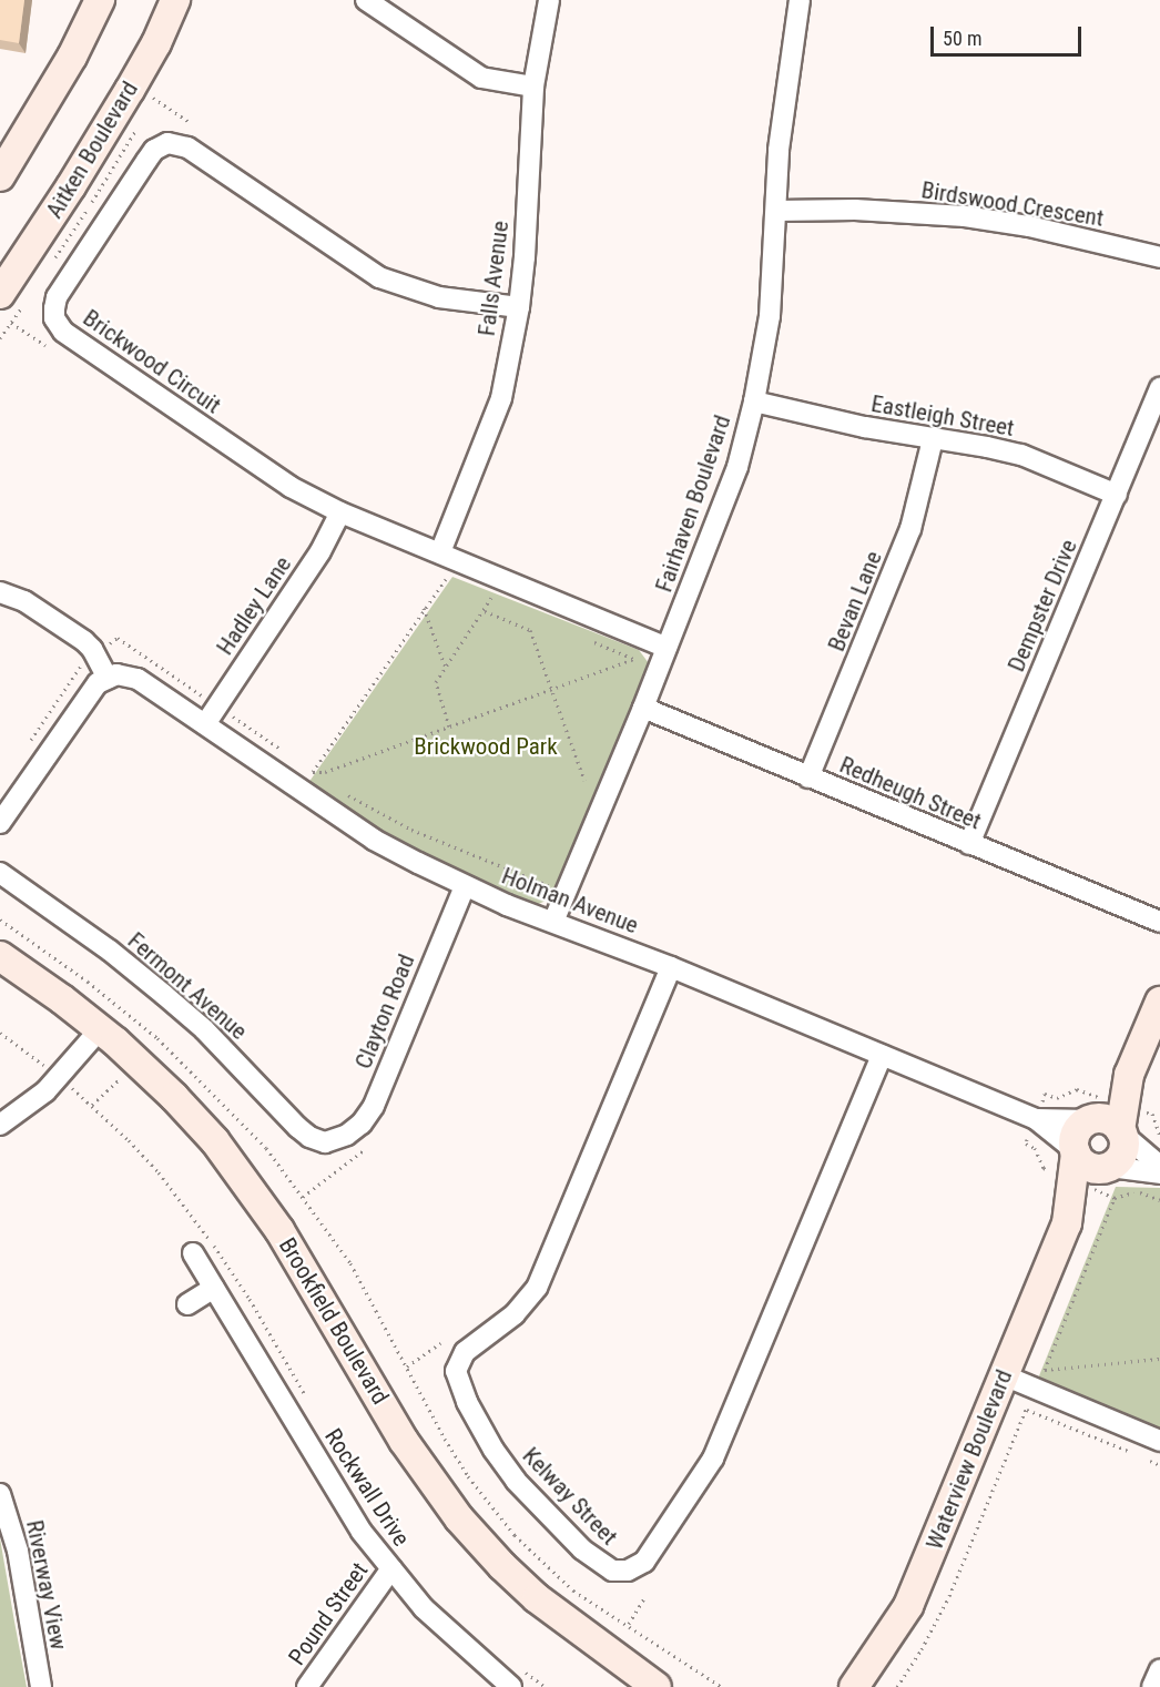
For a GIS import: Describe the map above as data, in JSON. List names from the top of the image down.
{
  "streets": {
    "street": [
      "Aitken Boulevard",
      "Birdswood Crescent",
      "Falls Avenue",
      "Brickwood Circuit",
      "Eastleigh Street",
      "Fairhaven Boulevard",
      "Bevan Lane",
      "Hadley Lane",
      "Dempster Drive",
      "Redheugh Street",
      "Holman Avenue",
      "Fermont Avenue",
      "Clayton Road",
      "Brookfield Boulevard",
      "Waterview Boulevard",
      "Rockwall Drive",
      "Kelway Street",
      "Riverway View",
      "Pound Street"
    ]
  },
  "crossings": [
    ["Birdswood Crescent", "Fairhaven Boulevard"],
    ["Falls Avenue", "Brickwood Circuit"],
    ["Brickwood Circuit", "Fairhaven Boulevard"],
    ["Brickwood Circuit", "Hadley Lane"],
    ["Eastleigh Street", "Fairhaven Boulevard"],
    ["Eastleigh Street", "Bevan Lane"],
    ["Eastleigh Street", "Dempster Drive"],
    ["Fairhaven Boulevard", "Redheugh Street"],
    ["Fairhaven Boulevard", "Holman Avenue"],
    ["Bevan Lane", "Redheugh Street"],
    ["Hadley Lane", "Holman Avenue"],
    ["Dempster Drive", "Redheugh Street"],
    ["Holman Avenue", "Clayton Road"],
    ["Holman Avenue", "Waterview Boulevard"],
    ["Holman Avenue", "Kelway Street"],
    ["Fermont Avenue", "Clayton Road"],
    ["Rockwall Drive", "Pound Street"]
  ],
  "parks": ["Brickwood Park"],
  "scale_bar": "50 m"
}
